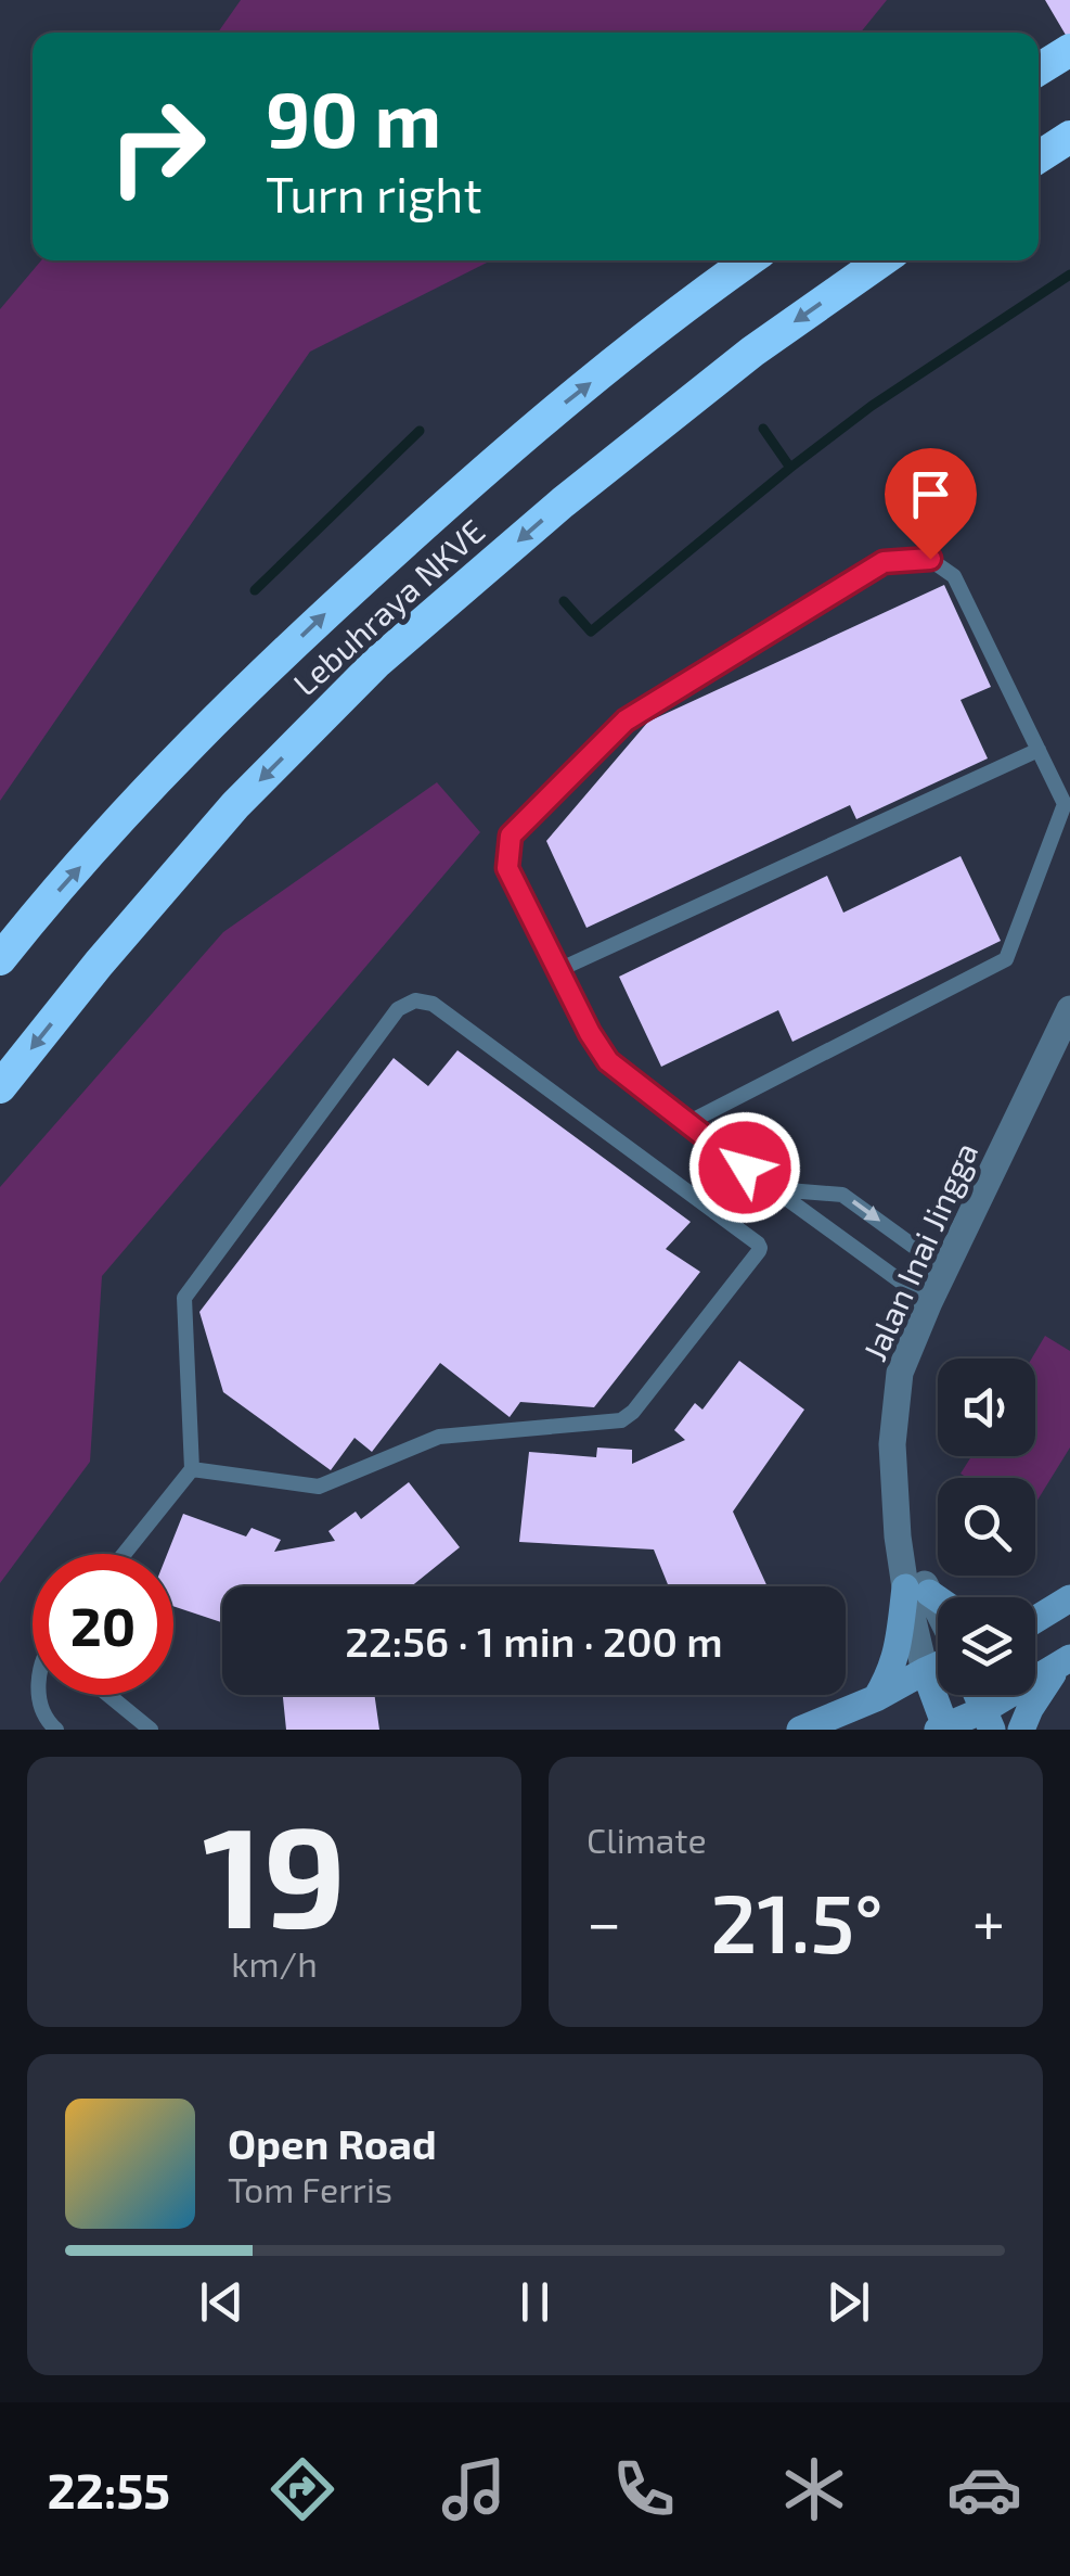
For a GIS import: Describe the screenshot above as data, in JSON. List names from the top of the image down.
{
  "streets": {
    "highway": ["Lebuhraya NKVE"],
    "street": ["Jalan Inai Jingga"]
  },
  "page": {
    "turn": ["90 m", "Turn right"],
    "limit": "20",
    "trip": "22:56 · 1 min · 200 m",
    "tile": [
      ["19", "km/h"],
      "Climate"
    ],
    "heat": ["−", "21.5°", "+"],
    "song": ["Open Road", "Tom Ferris"],
    "tabs": "22:55"
  }
}
